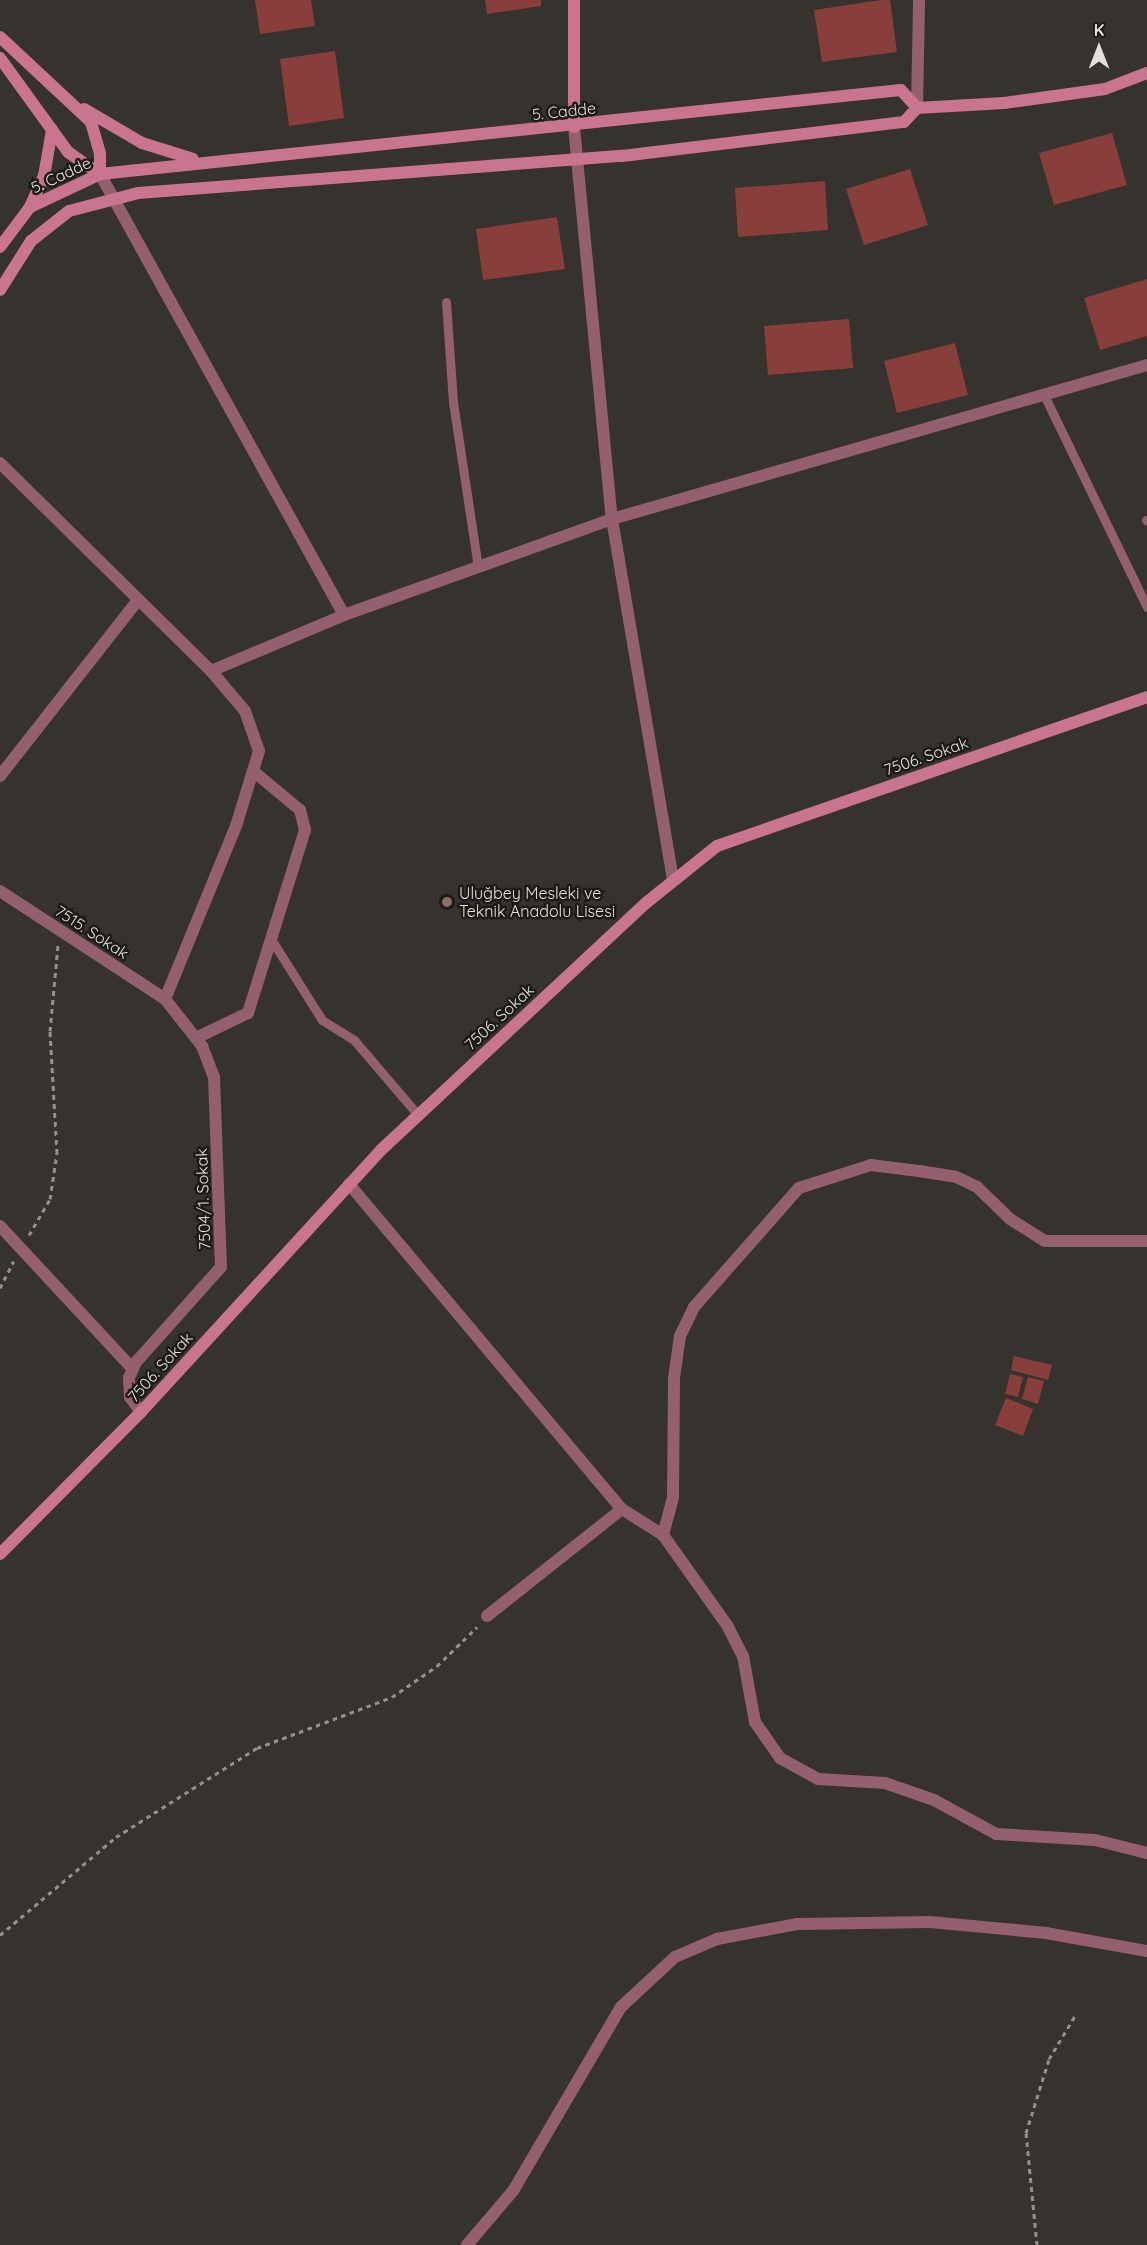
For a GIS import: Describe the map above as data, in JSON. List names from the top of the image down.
{
  "streets": {
    "street": [
      "5. Cadde",
      "7506. Sokak",
      "7515. Sokak",
      "7504/1. Sokak"
    ]
  },
  "crossings": [
    ["7515. Sokak", "7504/1. Sokak"]
  ],
  "places": ["Uluğbey Mesleki ve Teknik Anadolu Lisesi"],
  "north": "top"
}
